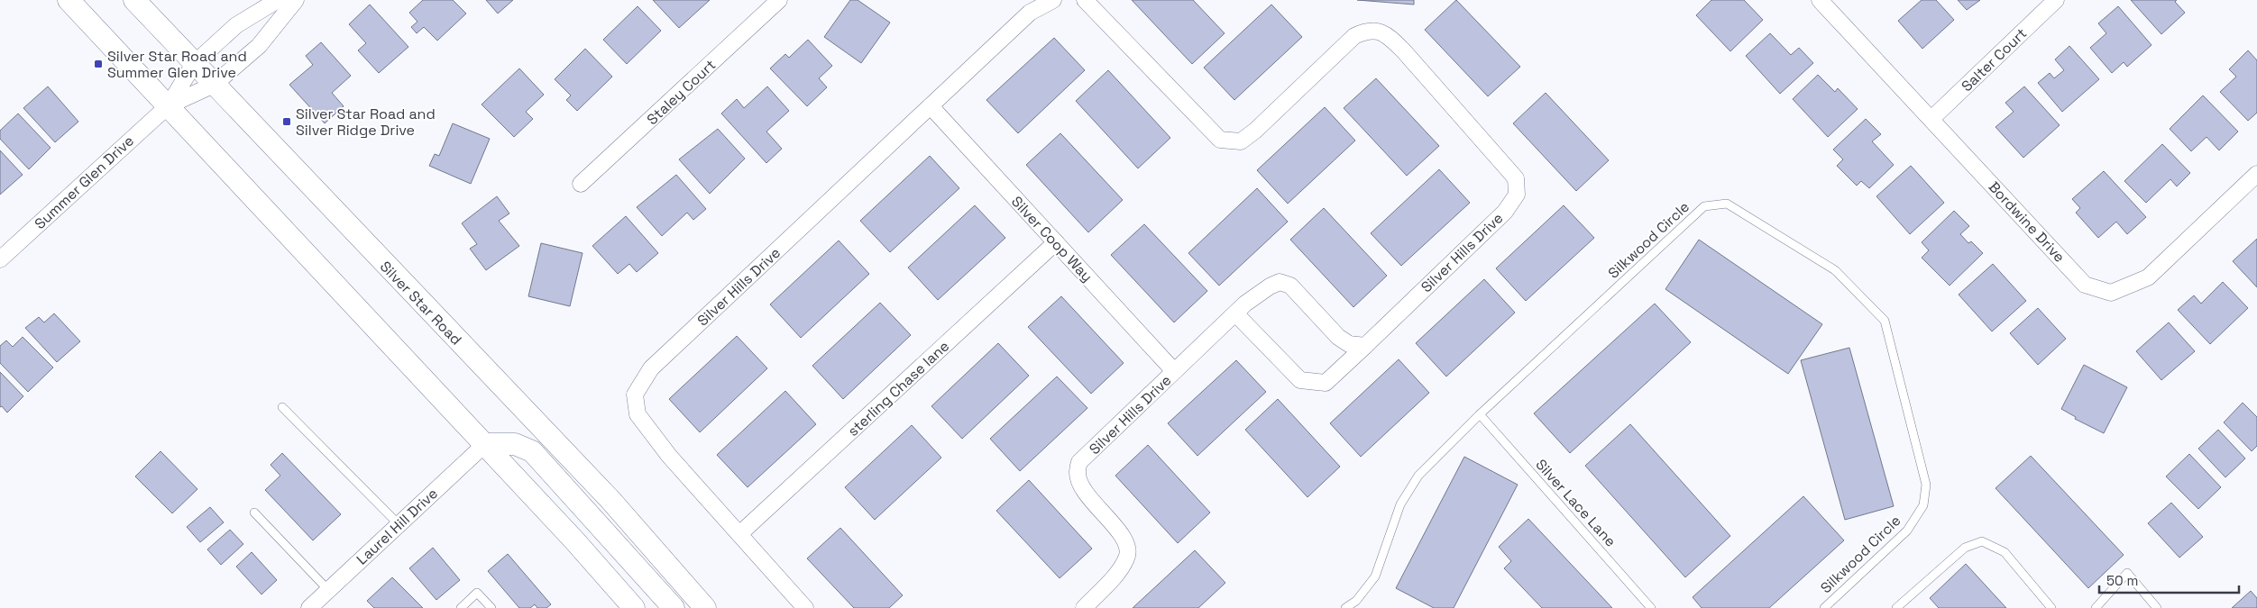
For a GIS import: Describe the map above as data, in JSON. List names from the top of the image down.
{
  "streets": {
    "main road": ["Silver Star Road"],
    "street": [
      "Salter Court",
      "Staley Court",
      "Summer Glen Drive",
      "Bordwine Drive",
      "Silver Coop Way",
      "Silver Hills Drive",
      "sterling Chase lane",
      "Laurel Hill Drive"
    ],
    "lane": ["Silkwood Circle", "Silver Lace Lane"]
  },
  "crossings": [
    ["Salter Court", "Bordwine Drive"],
    ["Silver Coop Way", "Silver Hills Drive"],
    ["Silver Coop Way", "sterling Chase lane"],
    ["Silkwood Circle", "Silver Lace Lane"],
    ["Silver Hills Drive", "sterling Chase lane"]
  ],
  "places": {
    "transit": ["Silver Star Road and Summer Glen Drive", "Silver Star Road and Silver Ridge Drive"]
  },
  "scale_bar": "50 m"
}
